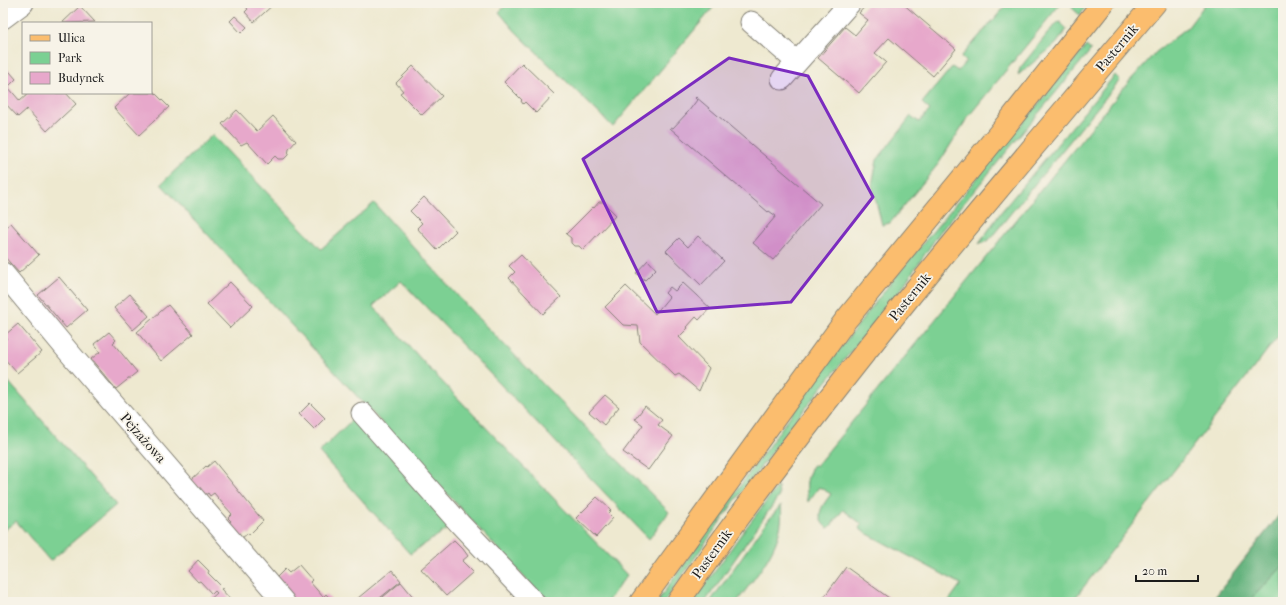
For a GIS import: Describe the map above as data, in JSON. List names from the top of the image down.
{
  "streets": {
    "main road": ["Pasternik"],
    "street": ["Pejzażowa"]
  },
  "legend": ["Ulica", "Park", "Budynek"],
  "scale_bar": "20 m"
}
